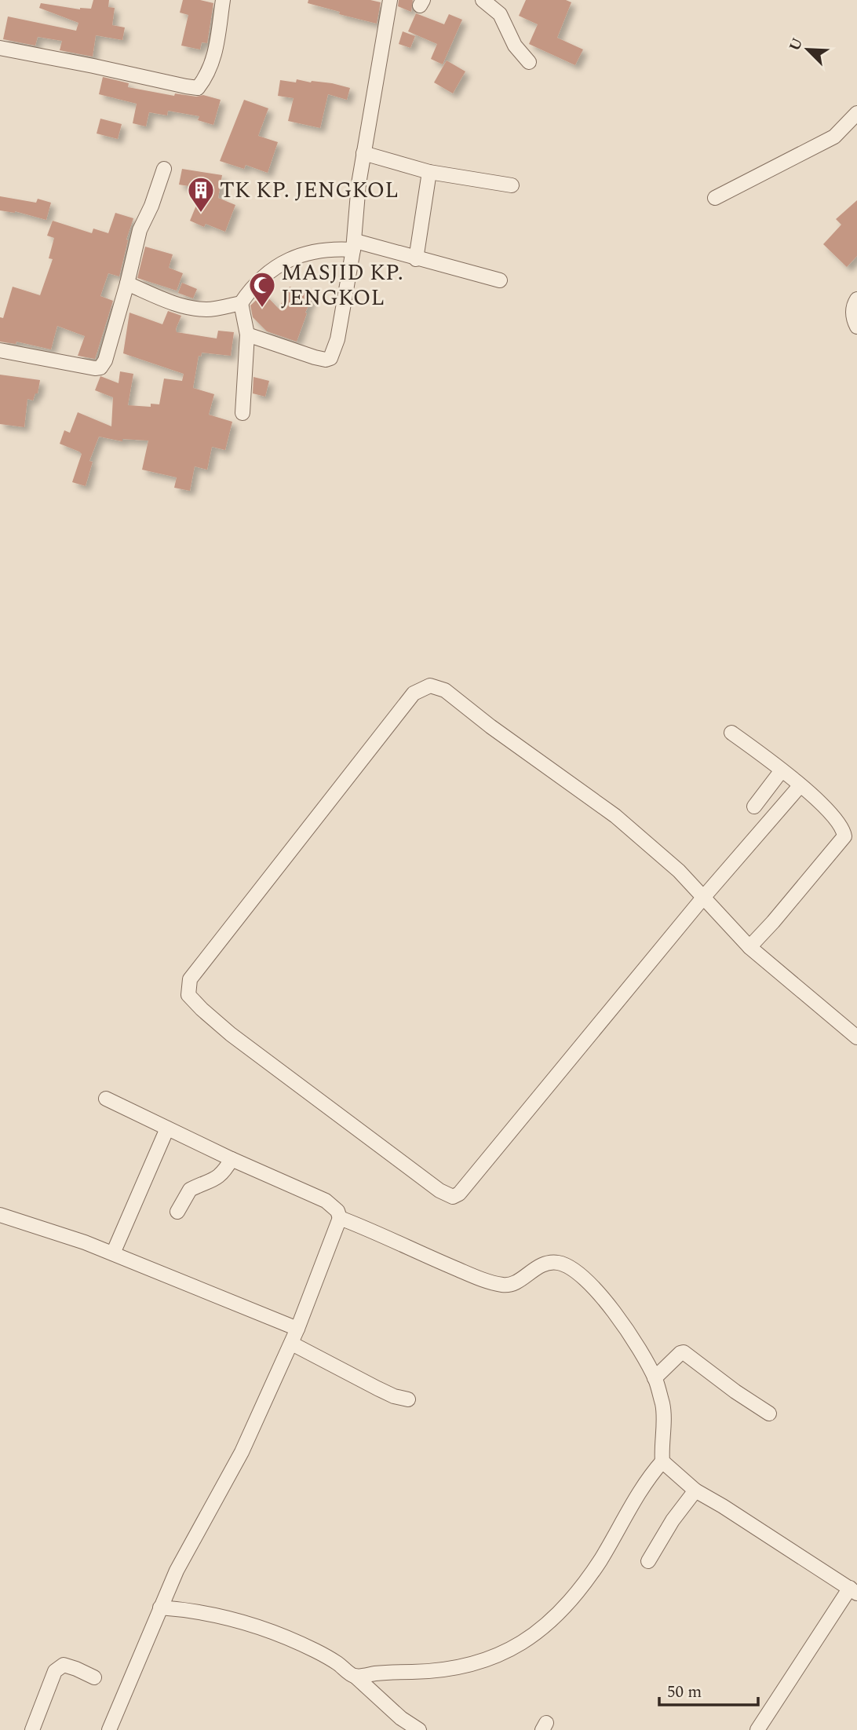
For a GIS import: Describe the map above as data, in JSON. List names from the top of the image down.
{
  "places": {
    "building": ["TK KP. JENGKOL"],
    "mosque": ["MASJID KP. JENGKOL"]
  },
  "scale_bar": "50 m",
  "north": "top left"
}
